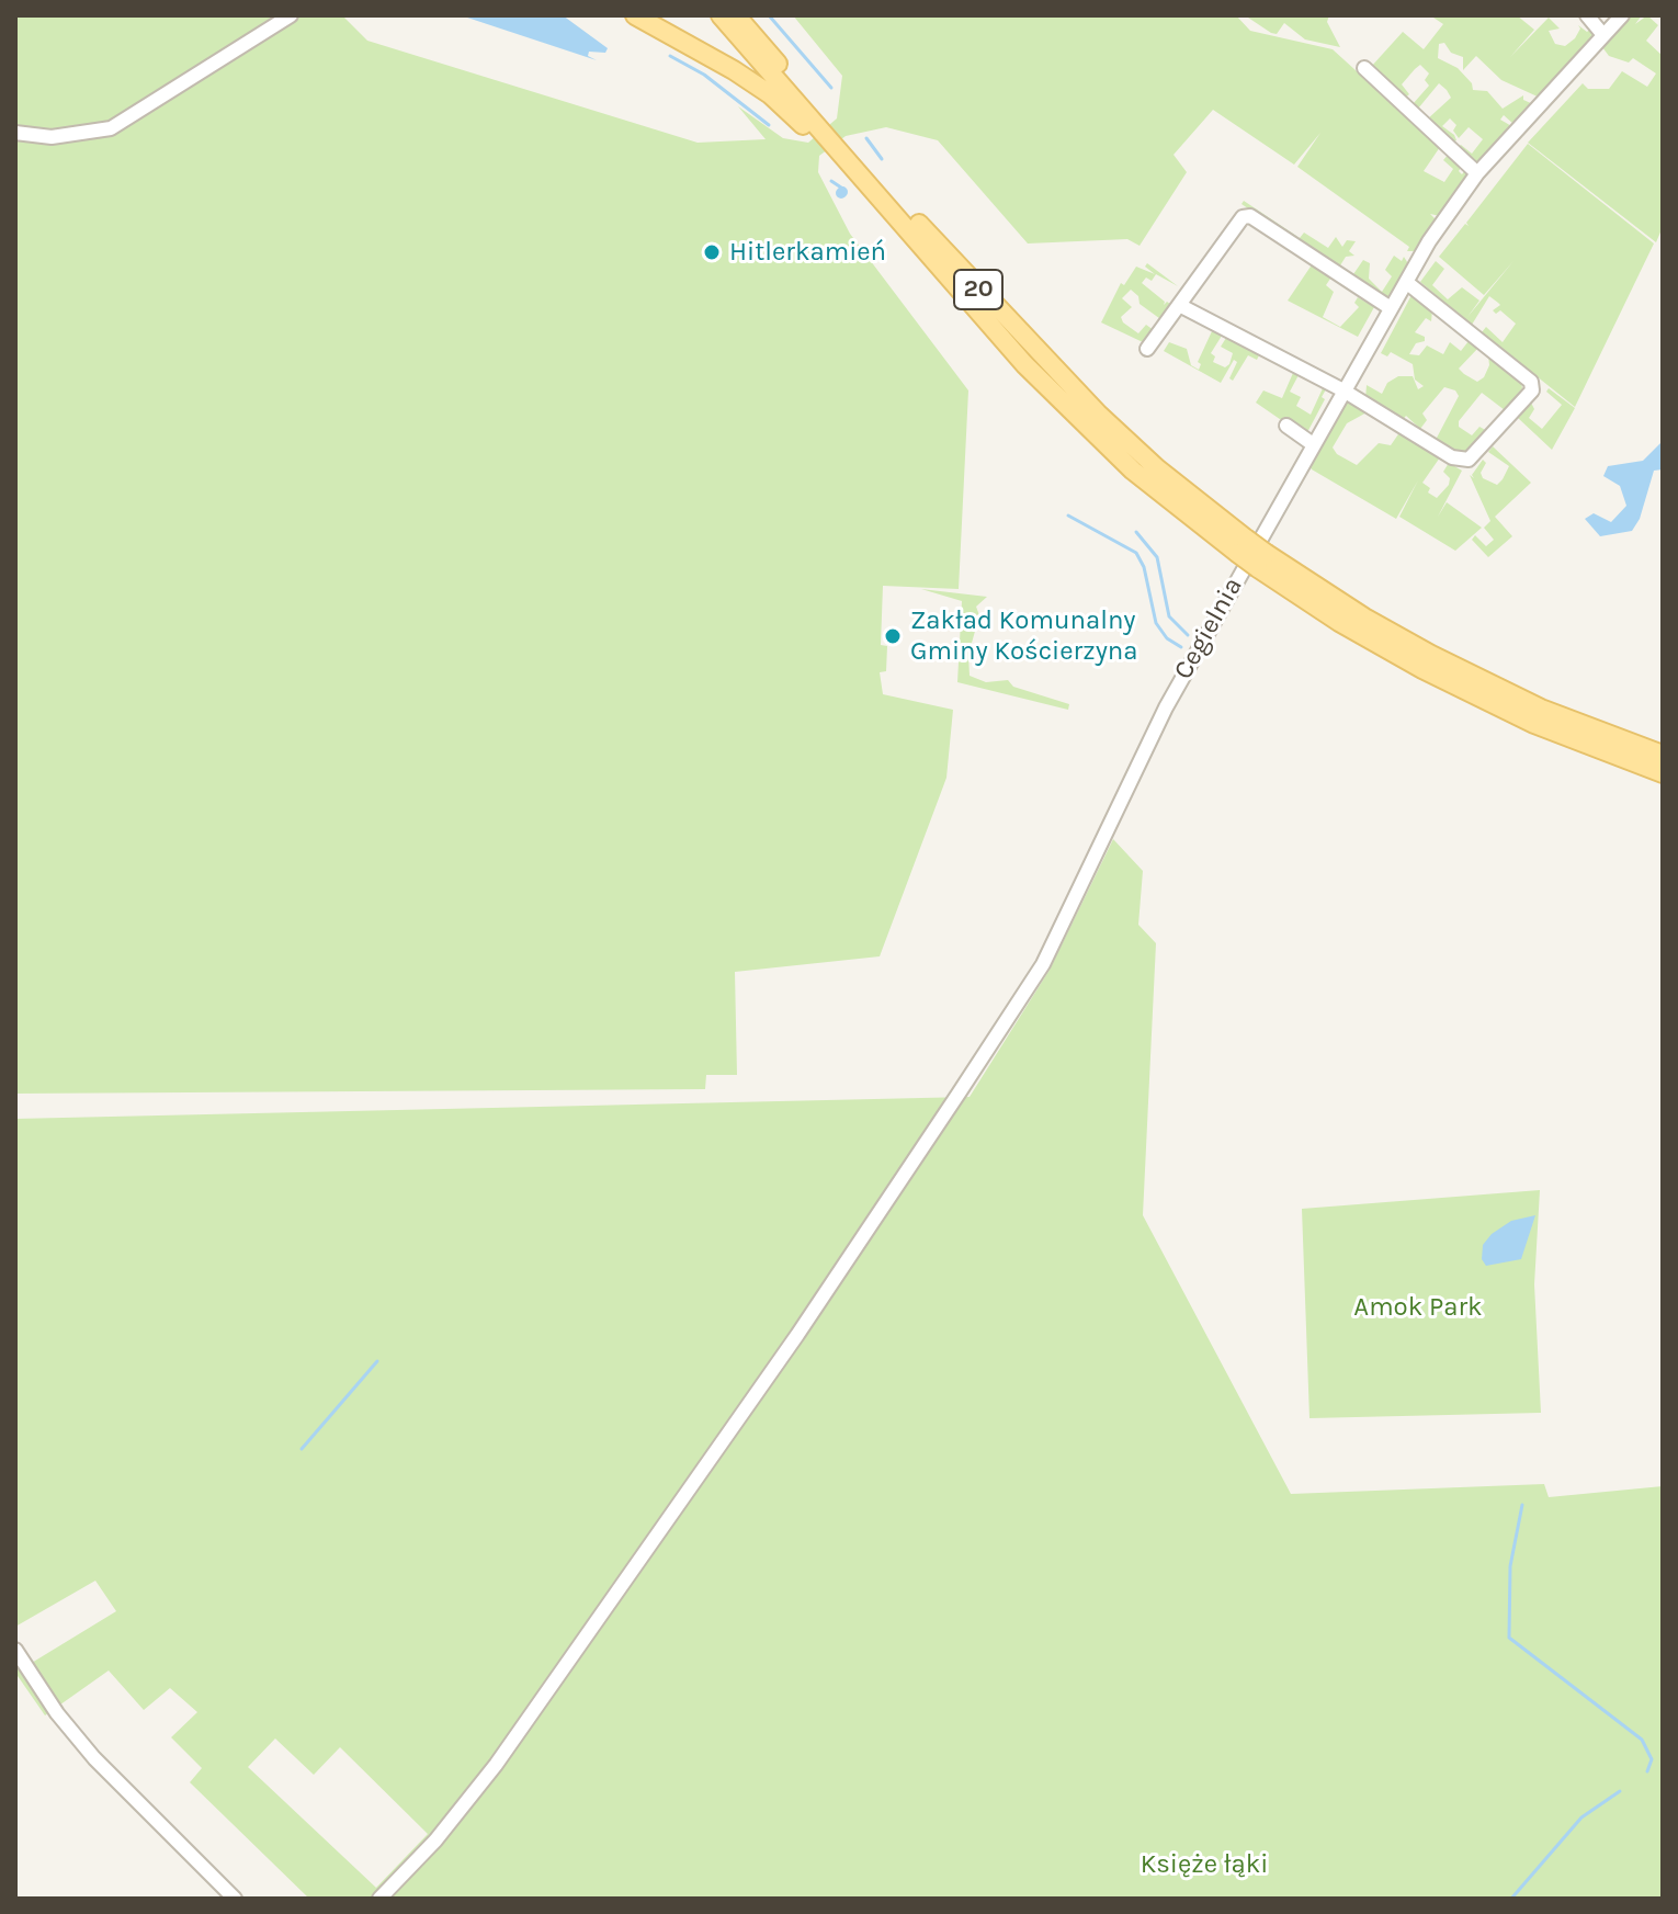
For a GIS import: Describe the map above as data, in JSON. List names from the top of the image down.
{
  "streets": {
    "main road": ["20"],
    "street": ["Cegielnia"]
  },
  "parks": ["Amok Park", "Księże łąki"],
  "places": ["Hitlerkamień", "Zakład Komunalny Gminy Kościerzyna"]
}
